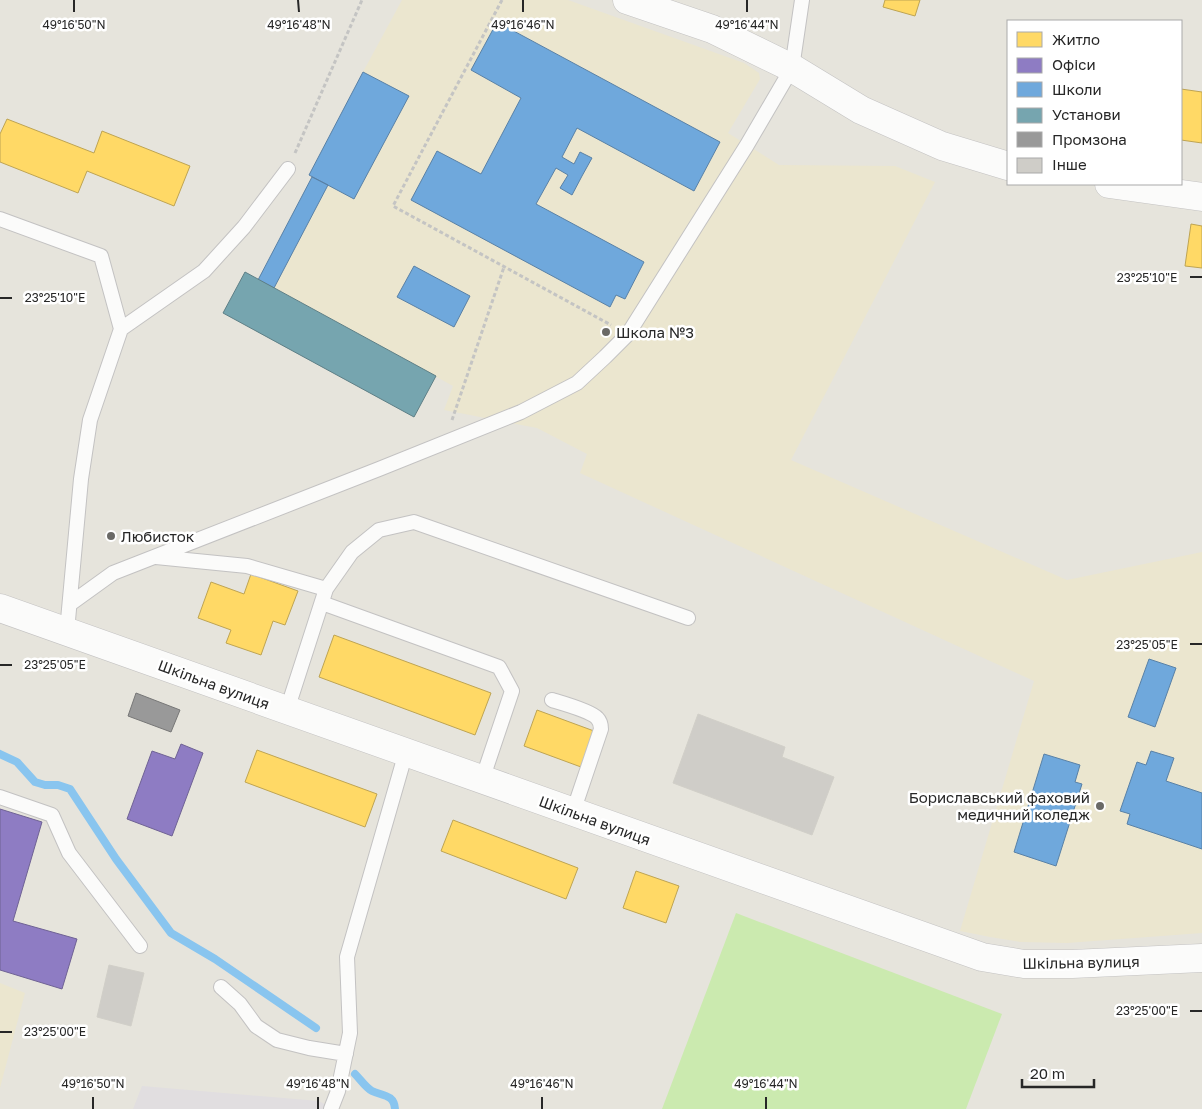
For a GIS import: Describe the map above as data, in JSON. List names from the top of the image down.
{
  "streets": {
    "street": ["Шкільна вулиця"]
  },
  "places": ["Школа №3", "Любисток", "Бориславський фаховий медичний коледж"],
  "legend": [
    "Житло",
    "Офіси",
    "Школи",
    "Установи",
    "Промзона",
    "Інше"
  ],
  "scale_bar": "20 m",
  "coordinates": [
    "49°16'50\"N",
    "49°16'48\"N",
    "49°16'46\"N",
    "49°16'44\"N",
    "23°25'10\"E",
    "23°25'05\"E",
    "23°25'00\"E"
  ]
}
